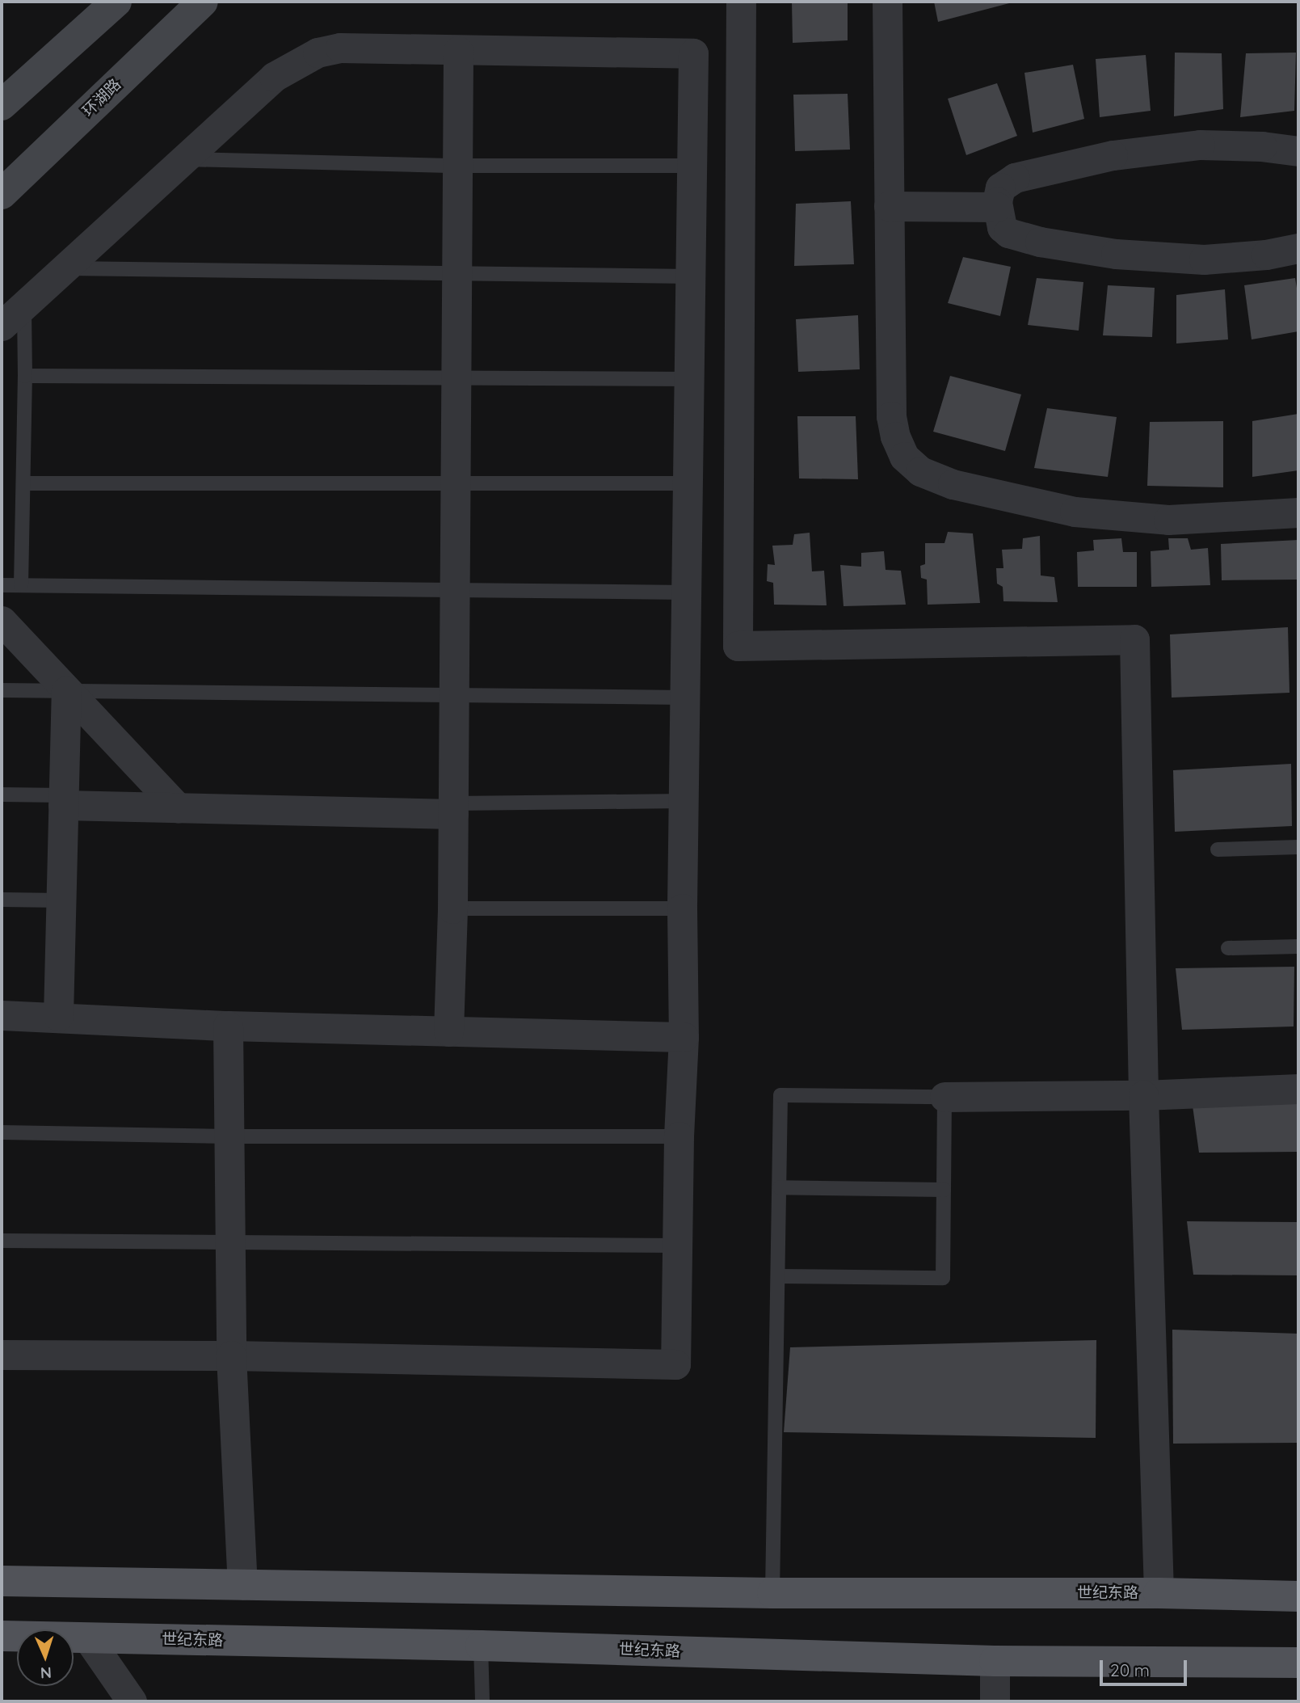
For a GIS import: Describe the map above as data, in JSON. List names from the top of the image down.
{
  "streets": {
    "main road": ["环湖路", "世纪东路"]
  },
  "scale_bar": "20 m",
  "north": "bottom"
}
